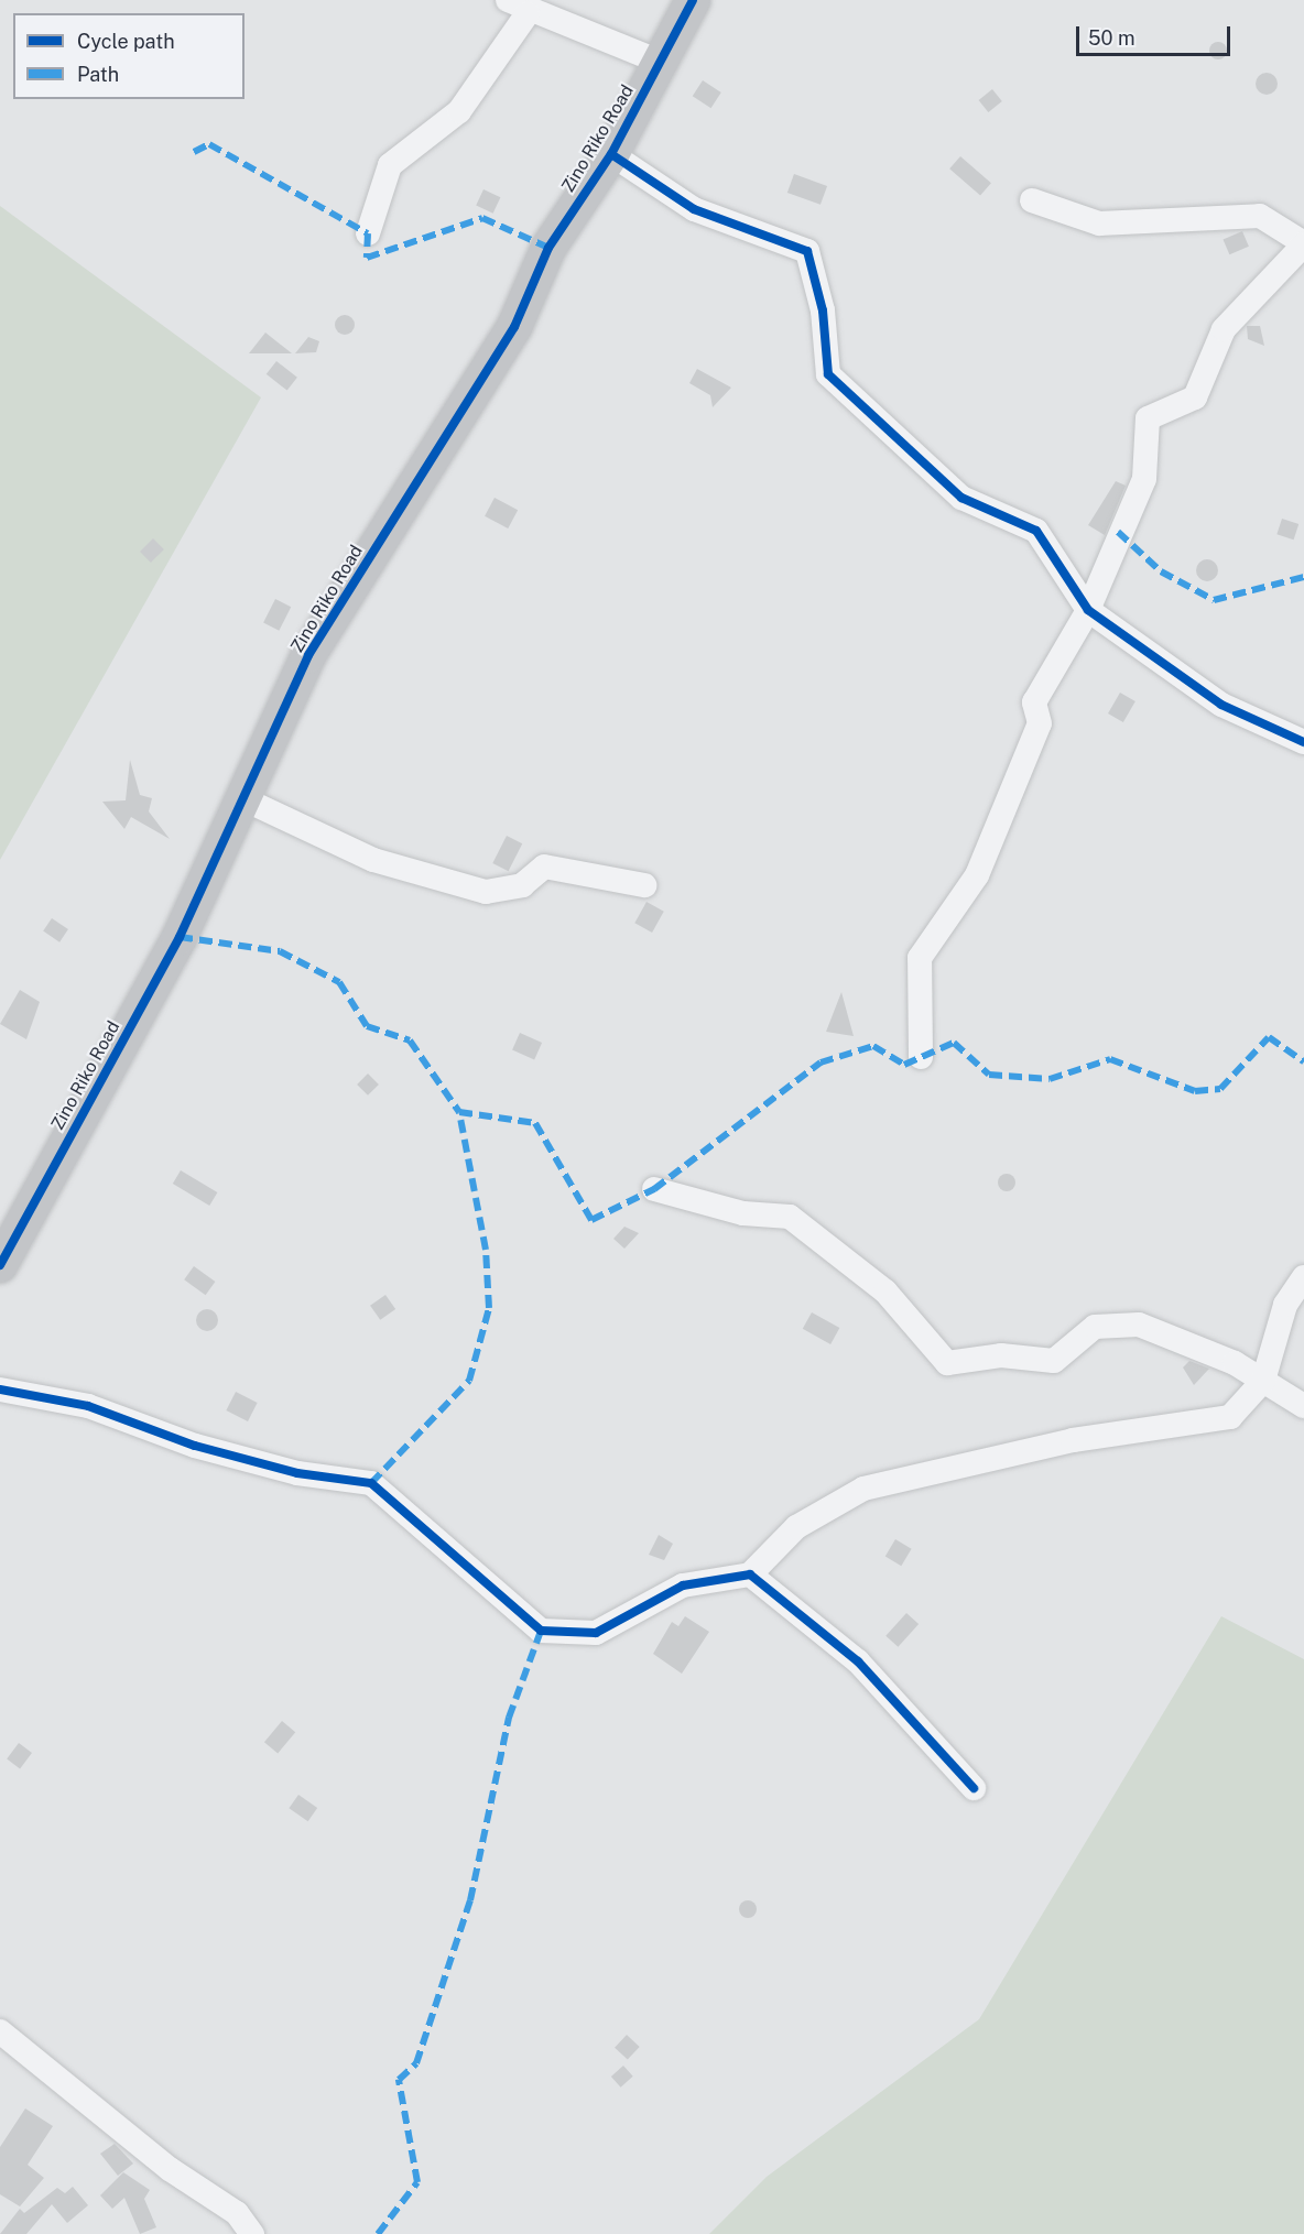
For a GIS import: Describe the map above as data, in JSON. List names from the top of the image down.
{
  "streets": {
    "street": ["Zino Riko Road"]
  },
  "legend": ["Cycle path", "Path"],
  "scale_bar": "50 m"
}
